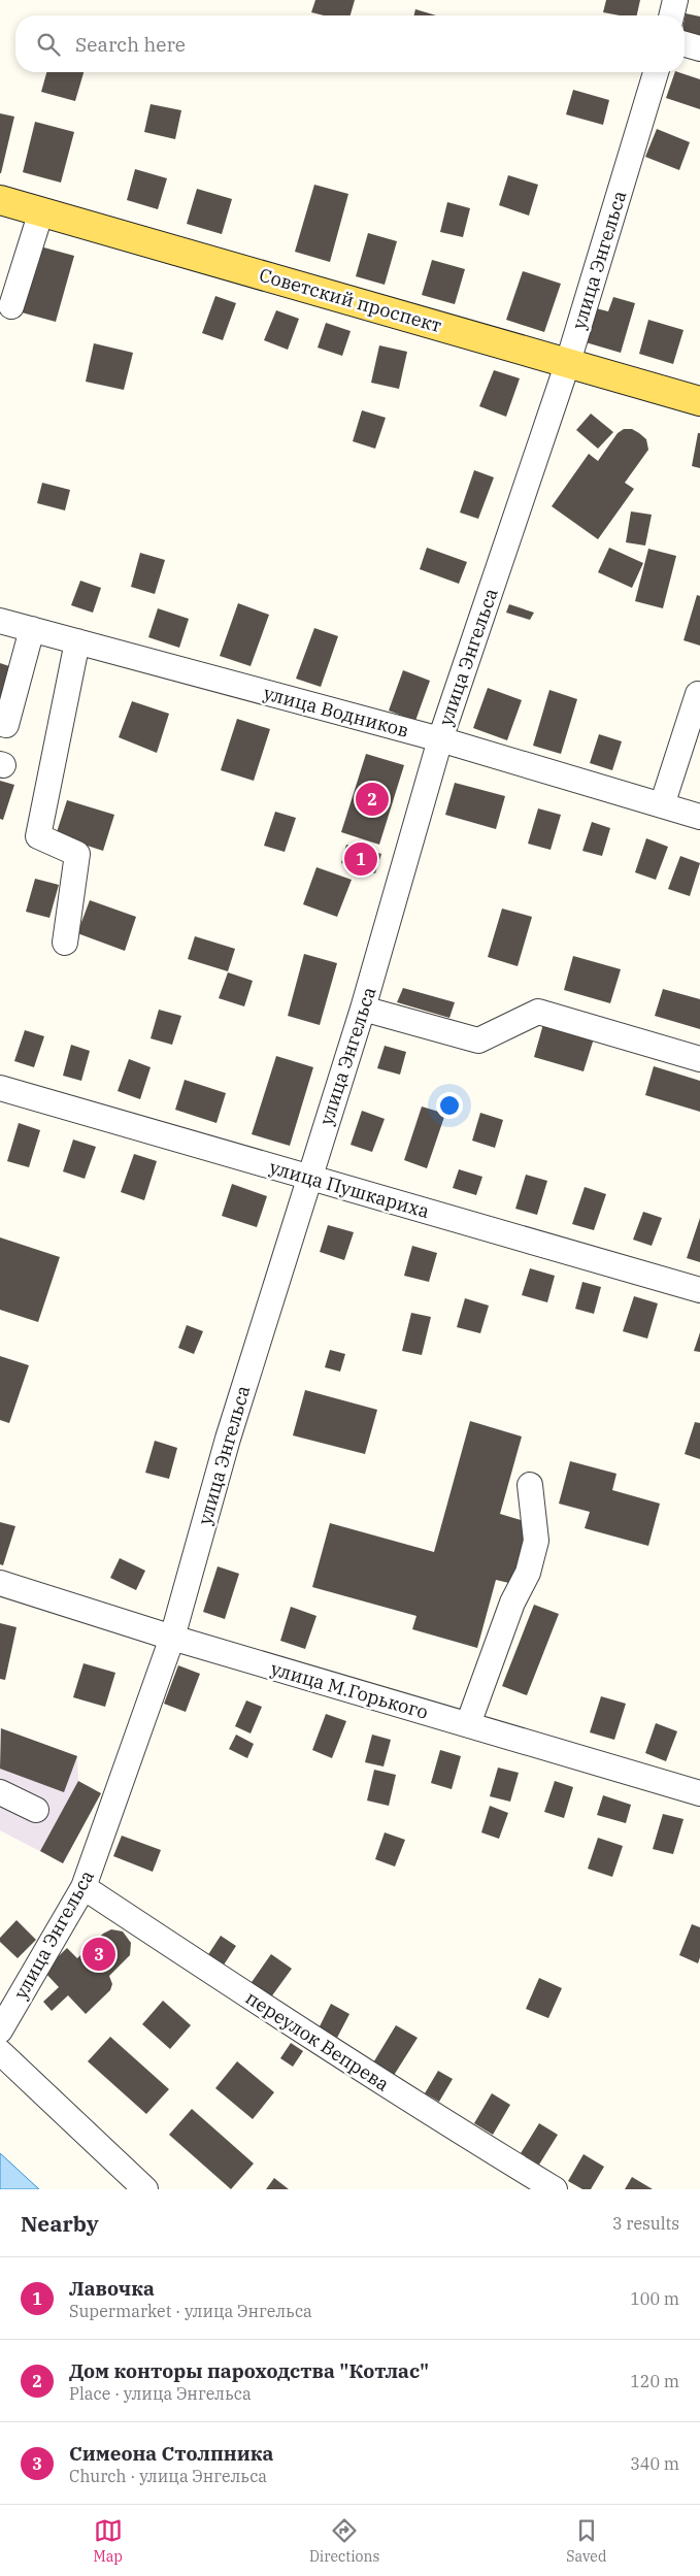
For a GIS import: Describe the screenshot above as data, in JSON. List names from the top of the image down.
{
  "streets": {
    "main road": ["Советский проспект"],
    "street": [
      "улица Энгельса",
      "улица Водников",
      "улица Пушкариха",
      "улица М.Горького",
      "переулок Вепрева"
    ]
  },
  "crossings": [
    ["улица Энгельса", "Советский проспект"],
    ["улица Энгельса", "улица Водников"],
    ["улица Энгельса", "улица Пушкариха"],
    ["улица Энгельса", "улица М.Горького"],
    ["улица Энгельса", "переулок Вепрева"]
  ],
  "page": {
    "search": "Search here",
    "pins": ["2", "1", "3"],
    "heading": ["Nearby", "3 results"],
    "list": [
      {
        "mark": "1",
        "name": "Лавочка",
        "note": "Supermarket · улица Энгельса",
        "value": "100 m"
      },
      {
        "mark": "2",
        "name": "Дом конторы пароходства \"Котлас\"",
        "note": "Place · улица Энгельса",
        "value": "120 m"
      },
      {
        "mark": "3",
        "name": "Симеона Столпника",
        "note": "Church · улица Энгельса",
        "value": "340 m"
      }
    ],
    "nav": ["Map", "Directions", "Saved"]
  }
}
